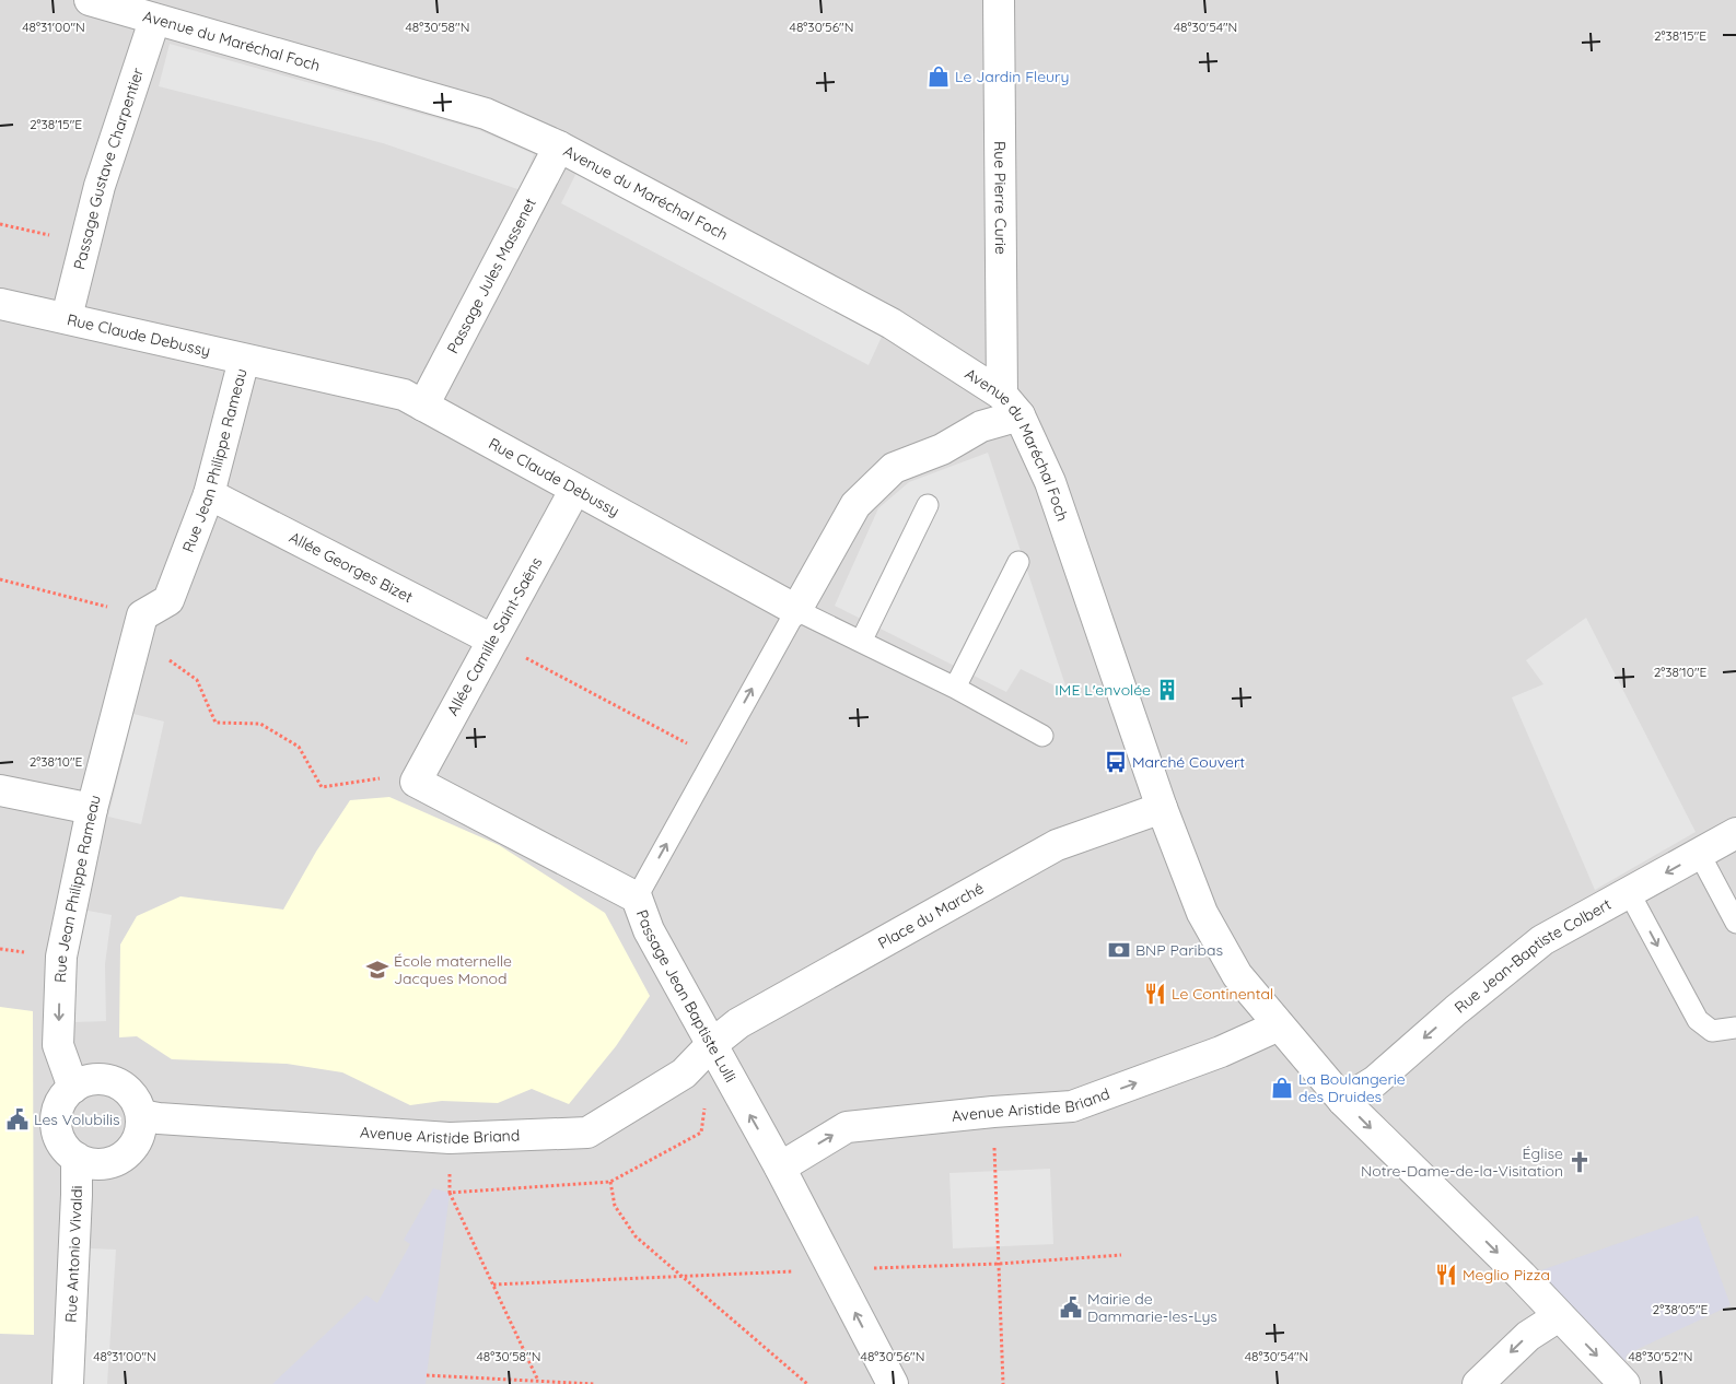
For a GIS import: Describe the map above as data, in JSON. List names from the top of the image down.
{
  "streets": {
    "street": [
      "Avenue du Maréchal Foch",
      "Passage Gustave Charpentier",
      "Rue Pierre Curie",
      "Passage Jules Massenet",
      "Rue Claude Debussy",
      "Rue Jean Philippe Rameau",
      "Allée Georges Bizet",
      "Allée Camille Saint-Saëns",
      "Place du Marché",
      "Rue Jean-Baptiste Colbert",
      "Passage Jean Baptiste Lulli",
      "Avenue Aristide Briand",
      "Rue Antonio Vivaldi"
    ]
  },
  "crossings": [
    ["Avenue du Maréchal Foch", "Passage Gustave Charpentier"],
    ["Avenue du Maréchal Foch", "Rue Pierre Curie"],
    ["Avenue du Maréchal Foch", "Passage Jules Massenet"],
    ["Avenue du Maréchal Foch", "Place du Marché"],
    ["Avenue du Maréchal Foch", "Rue Jean-Baptiste Colbert"],
    ["Avenue du Maréchal Foch", "Avenue Aristide Briand"],
    ["Passage Gustave Charpentier", "Rue Claude Debussy"],
    ["Passage Jules Massenet", "Rue Claude Debussy"],
    ["Rue Claude Debussy", "Rue Jean Philippe Rameau"],
    ["Rue Claude Debussy", "Allée Camille Saint-Saëns"],
    ["Rue Jean Philippe Rameau", "Allée Georges Bizet"],
    ["Rue Jean Philippe Rameau", "Avenue Aristide Briand"],
    ["Rue Jean Philippe Rameau", "Rue Antonio Vivaldi"],
    ["Allée Georges Bizet", "Allée Camille Saint-Saëns"],
    ["Allée Camille Saint-Saëns", "Passage Jean Baptiste Lulli"],
    ["Place du Marché", "Passage Jean Baptiste Lulli"],
    ["Place du Marché", "Avenue Aristide Briand"],
    ["Passage Jean Baptiste Lulli", "Avenue Aristide Briand"],
    ["Avenue Aristide Briand", "Rue Antonio Vivaldi"]
  ],
  "one_way": [
    "Rue Jean Philippe Rameau",
    "Rue Jean-Baptiste Colbert",
    "Passage Jean Baptiste Lulli",
    "Avenue Aristide Briand"
  ],
  "places": {
    "shop": ["Le Jardin Fleury", "La Boulangerie des Druides"],
    "building": ["IME L'envolée"],
    "bus stop": ["Marché Couvert"],
    "bank": ["BNP Paribas"],
    "school or university": ["École maternelle Jacques Monod"],
    "restaurant": ["Le Continental", "Meglio Pizza"],
    "public building": ["Les Volubilis", "Mairie de Dammarie-les-Lys"],
    "church": ["Église Notre-Dame-de-la-Visitation"]
  },
  "coordinates": [
    "48°31'00\"N",
    "48°30'58\"N",
    "48°30'56\"N",
    "48°30'54\"N",
    "2°38'15\"E",
    "2°38'10\"E",
    "2°38'05\"E",
    "48°30'52\"N"
  ]
}
